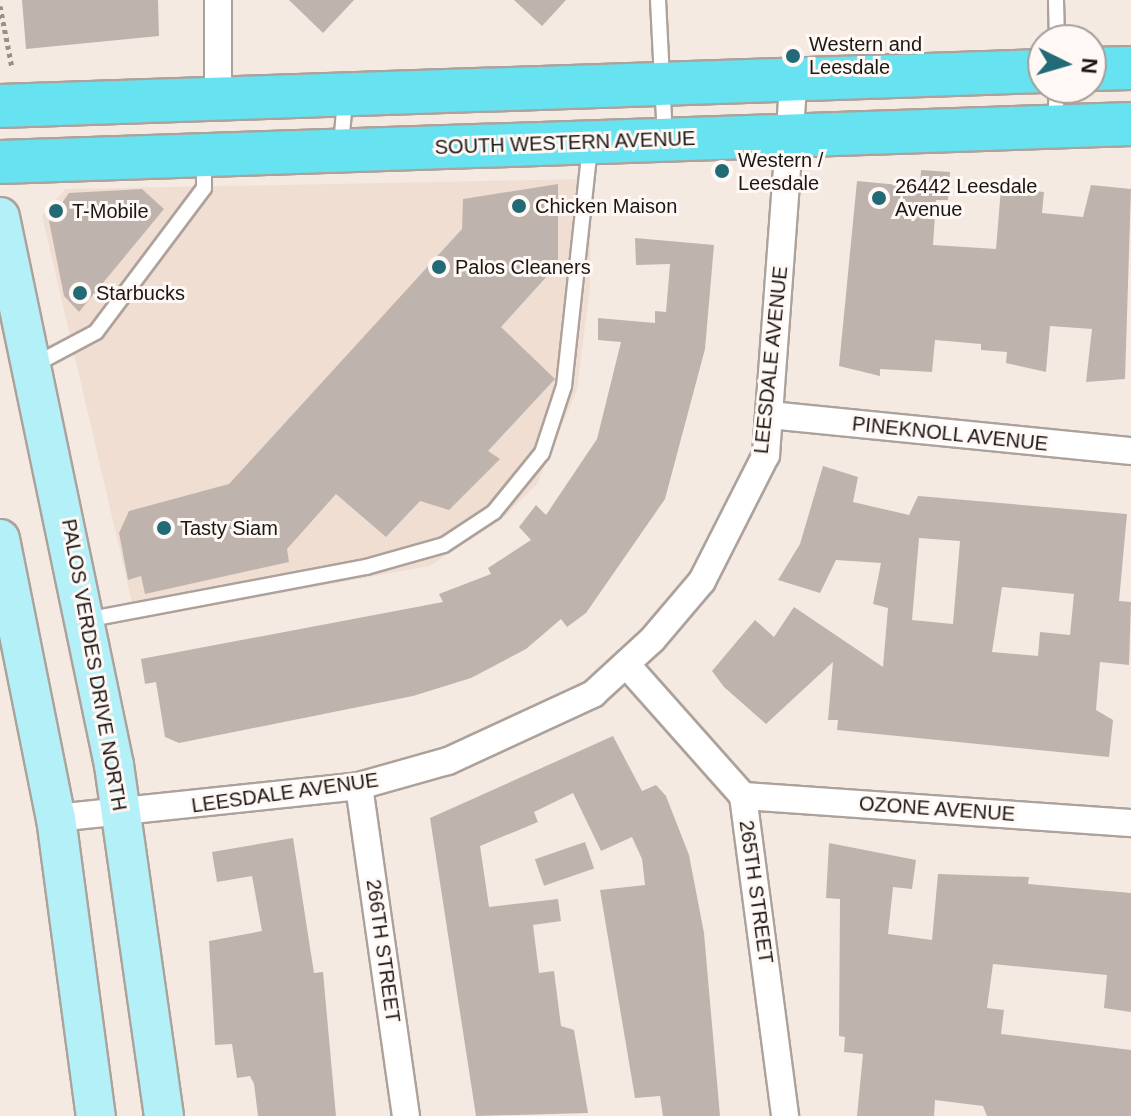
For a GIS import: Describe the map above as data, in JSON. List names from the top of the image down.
{
  "streets": {
    "main road": ["SOUTH WESTERN AVENUE", "PALOS VERDES DRIVE NORTH"],
    "street": [
      "LEESDALE AVENUE",
      "PINEKNOLL AVENUE",
      "OZONE AVENUE",
      "265TH STREET",
      "266TH STREET"
    ]
  },
  "crossings": [
    ["SOUTH WESTERN AVENUE", "LEESDALE AVENUE"],
    ["LEESDALE AVENUE", "PINEKNOLL AVENUE"],
    ["LEESDALE AVENUE", "PALOS VERDES DRIVE NORTH"],
    ["LEESDALE AVENUE", "265TH STREET"],
    ["LEESDALE AVENUE", "266TH STREET"],
    ["OZONE AVENUE", "265TH STREET"]
  ],
  "places": [
    "Western and Leesdale",
    "Western / Leesdale",
    "26442 Leesdale Avenue",
    "Chicken Maison",
    "T-Mobile",
    "Palos Cleaners",
    "Starbucks",
    "Tasty Siam"
  ],
  "north": "right"
}
